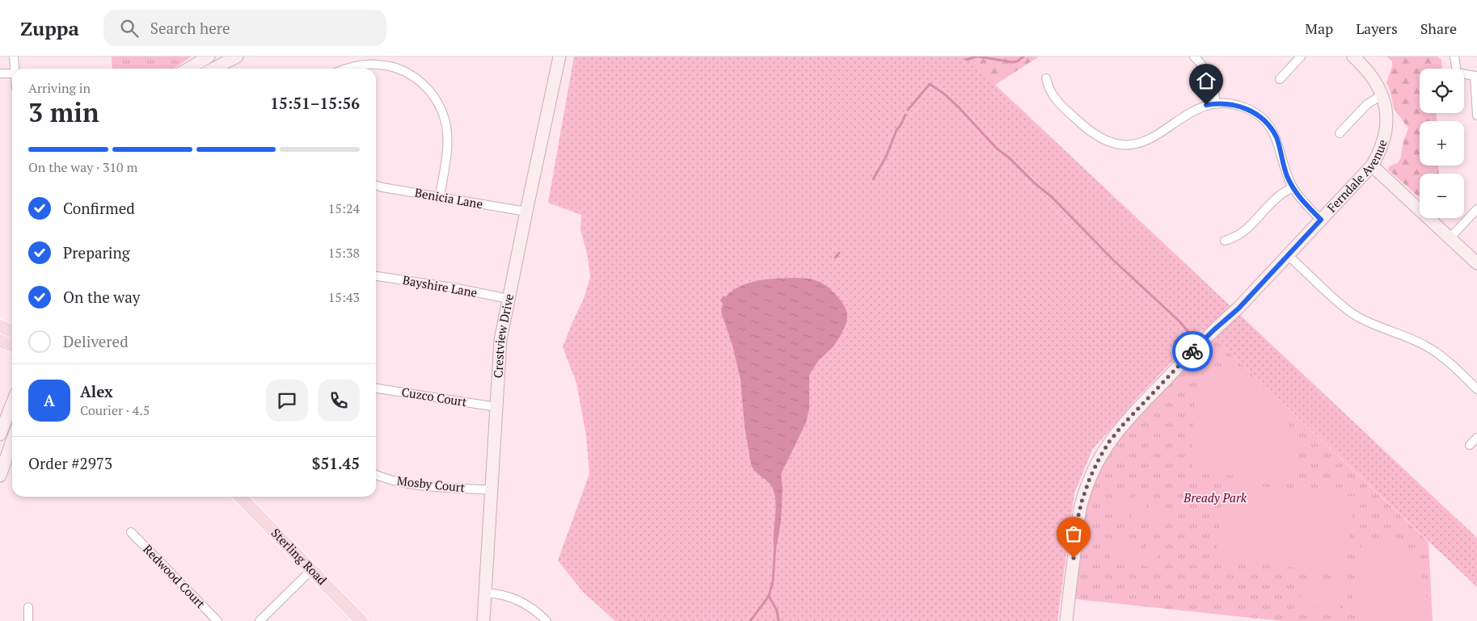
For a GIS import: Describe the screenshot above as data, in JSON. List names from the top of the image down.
{
  "streets": {
    "main road": ["Sterling Road"],
    "street": [
      "Ferndale Avenue",
      "Benicia Lane",
      "Bayshire Lane",
      "Crestview Drive",
      "Cuzco Court",
      "Mosby Court",
      "Redwood Court"
    ]
  },
  "crossings": [
    ["Benicia Lane", "Crestview Drive"],
    ["Bayshire Lane", "Crestview Drive"],
    ["Crestview Drive", "Cuzco Court"],
    ["Crestview Drive", "Mosby Court"]
  ],
  "parks": ["Bready Park"],
  "page": {
    "header": "Zuppa",
    "search": "Search here",
    "nav": ["Map", "Layers", "Share"],
    "map_buttons": ["+", "−"],
    "heading": ["3 min", "Arriving in", "15:51–15:56"],
    "panel": [
      "Alex",
      "Courier · 4.5",
      "Order #2973",
      "$51.45"
    ],
    "bar": "On the way · 310 m",
    "list": [
      ["Confirmed", "15:24"],
      ["Preparing", "15:38"],
      ["On the way", "15:43"],
      "Delivered"
    ],
    "round": "A"
  }
}
